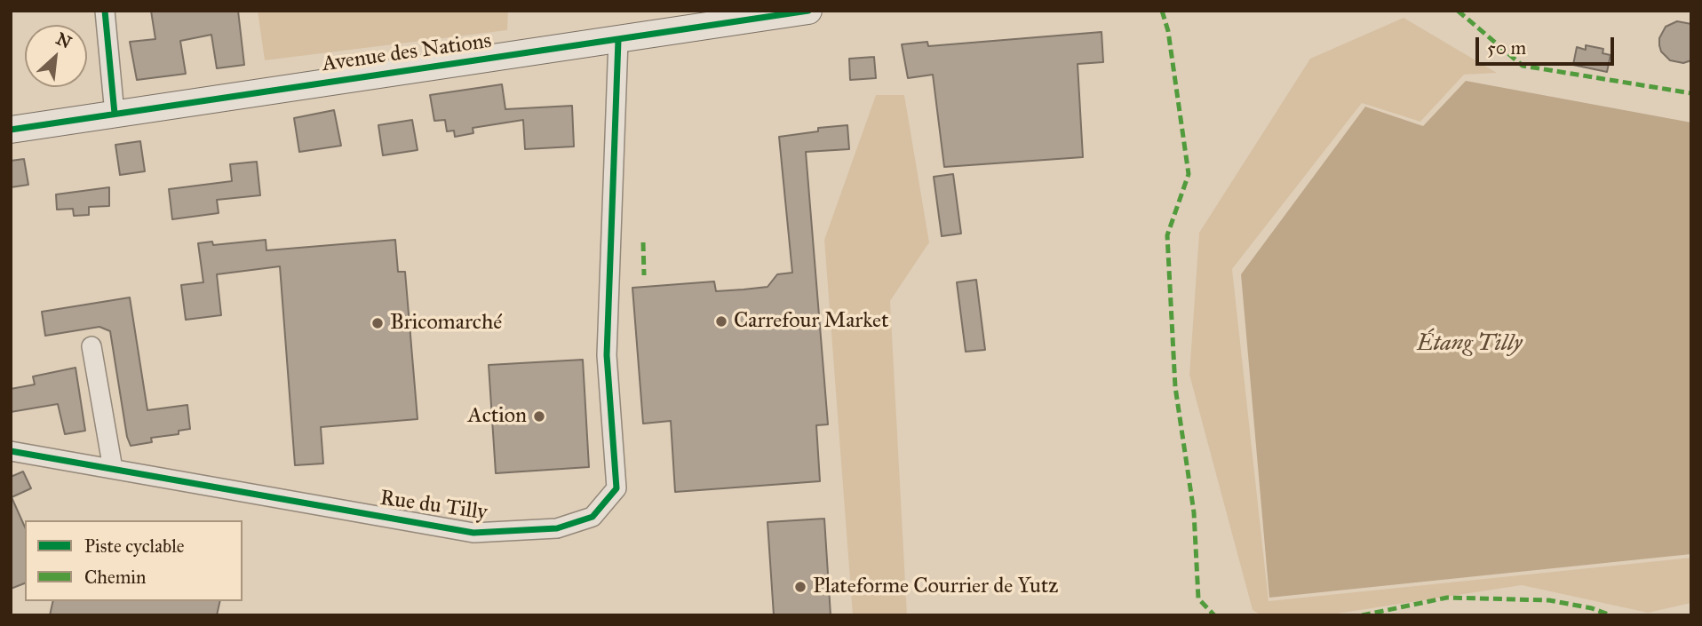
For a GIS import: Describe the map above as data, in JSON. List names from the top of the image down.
{
  "streets": {
    "main road": ["Avenue des Nations"],
    "street": ["Rue du Tilly"]
  },
  "crossings": [
    ["Avenue des Nations", "Rue du Tilly"]
  ],
  "water": ["Étang Tilly"],
  "places": [
    "Carrefour Market",
    "Bricomarché",
    "Action",
    "Plateforme Courrier de Yutz"
  ],
  "legend": ["Piste cyclable", "Chemin"],
  "scale_bar": "50 m",
  "north": "top right"
}
